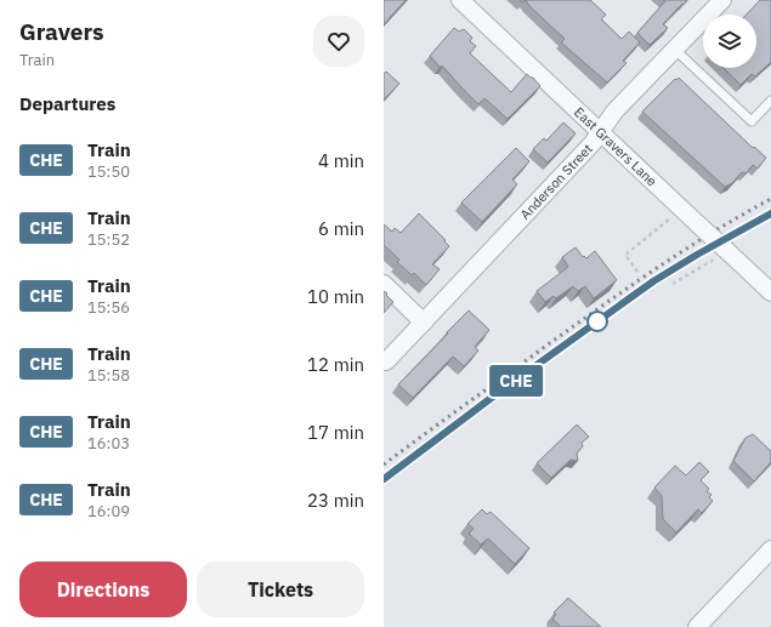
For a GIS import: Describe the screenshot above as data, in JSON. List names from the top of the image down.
{
  "streets": {
    "street": ["East Gravers Lane", "Anderson Street"]
  },
  "crossings": [
    ["East Gravers Lane", "Anderson Street"]
  ],
  "page": {
    "heading": [
      ["Gravers", "Train"],
      "Departures"
    ],
    "on_map": "CHE",
    "list": [
      {
        "mark": "CHE",
        "name": "Train",
        "note": "15:50",
        "value": "4 min"
      },
      {
        "mark": "CHE",
        "name": "Train",
        "note": "15:52",
        "value": "6 min"
      },
      {
        "mark": "CHE",
        "name": "Train",
        "note": "15:56",
        "value": "10 min"
      },
      {
        "mark": "CHE",
        "name": "Train",
        "note": "15:58",
        "value": "12 min"
      },
      {
        "mark": "CHE",
        "name": "Train",
        "note": "16:03",
        "value": "17 min"
      },
      {
        "mark": "CHE",
        "name": "Train",
        "note": "16:09",
        "value": "23 min"
      }
    ],
    "buttons": ["Directions", "Tickets"]
  }
}
